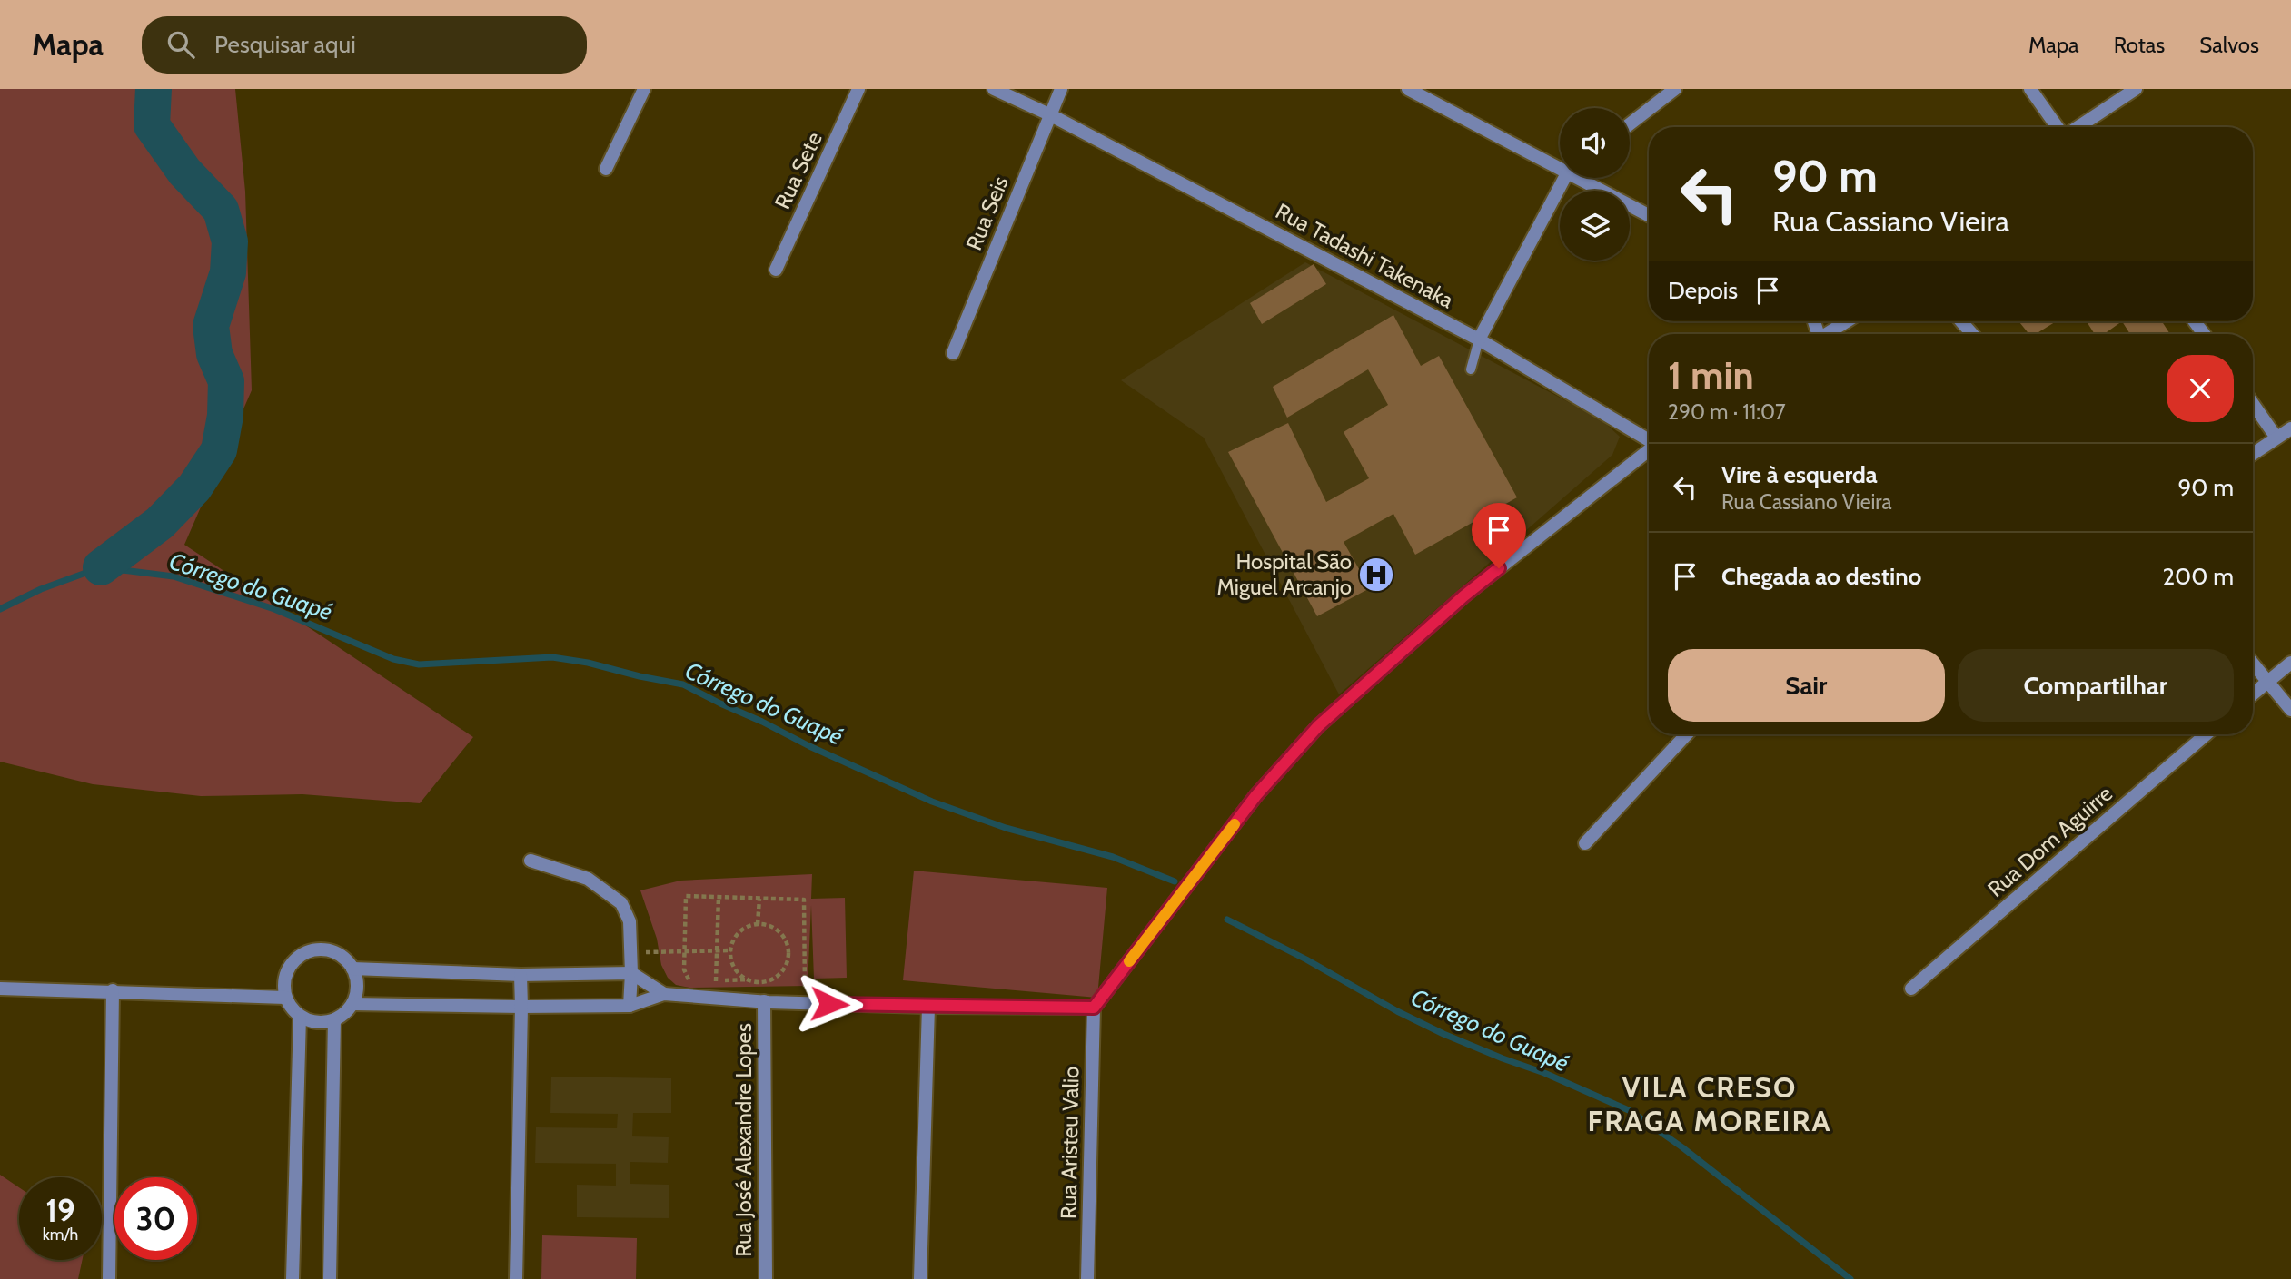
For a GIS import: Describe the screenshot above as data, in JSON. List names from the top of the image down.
{
  "streets": {
    "street": [
      "Rua Sete",
      "Rua Seis",
      "Rua Tadashi Takenaka",
      "Rua Dom Aguirre",
      "Rua José Alexandre Lopes",
      "Rua Aristeu Valio"
    ]
  },
  "crossings": [
    ["Rua Seis", "Rua Tadashi Takenaka"]
  ],
  "districts": ["VILA CRESO FRAGA MOREIRA"],
  "water": ["Córrego do Guapé"],
  "places": {
    "hospital": ["Hospital São Miguel Arcanjo"]
  },
  "page": {
    "header": "Mapa",
    "search": "Pesquisar aqui",
    "nav": ["Mapa", "Rotas", "Salvos"],
    "turn": ["90 m", "Rua Cassiano Vieira"],
    "then": "Depois",
    "heading": ["1 min", "290 m · 11:07"],
    "list": [
      {
        "name": "Vire à esquerda",
        "note": "Rua Cassiano Vieira",
        "value": "90 m"
      },
      {
        "name": "Chegada ao destino",
        "value": "200 m"
      }
    ],
    "buttons": ["Sair", "Compartilhar"],
    "speed": "19 km/h",
    "limit": "30"
  }
}
